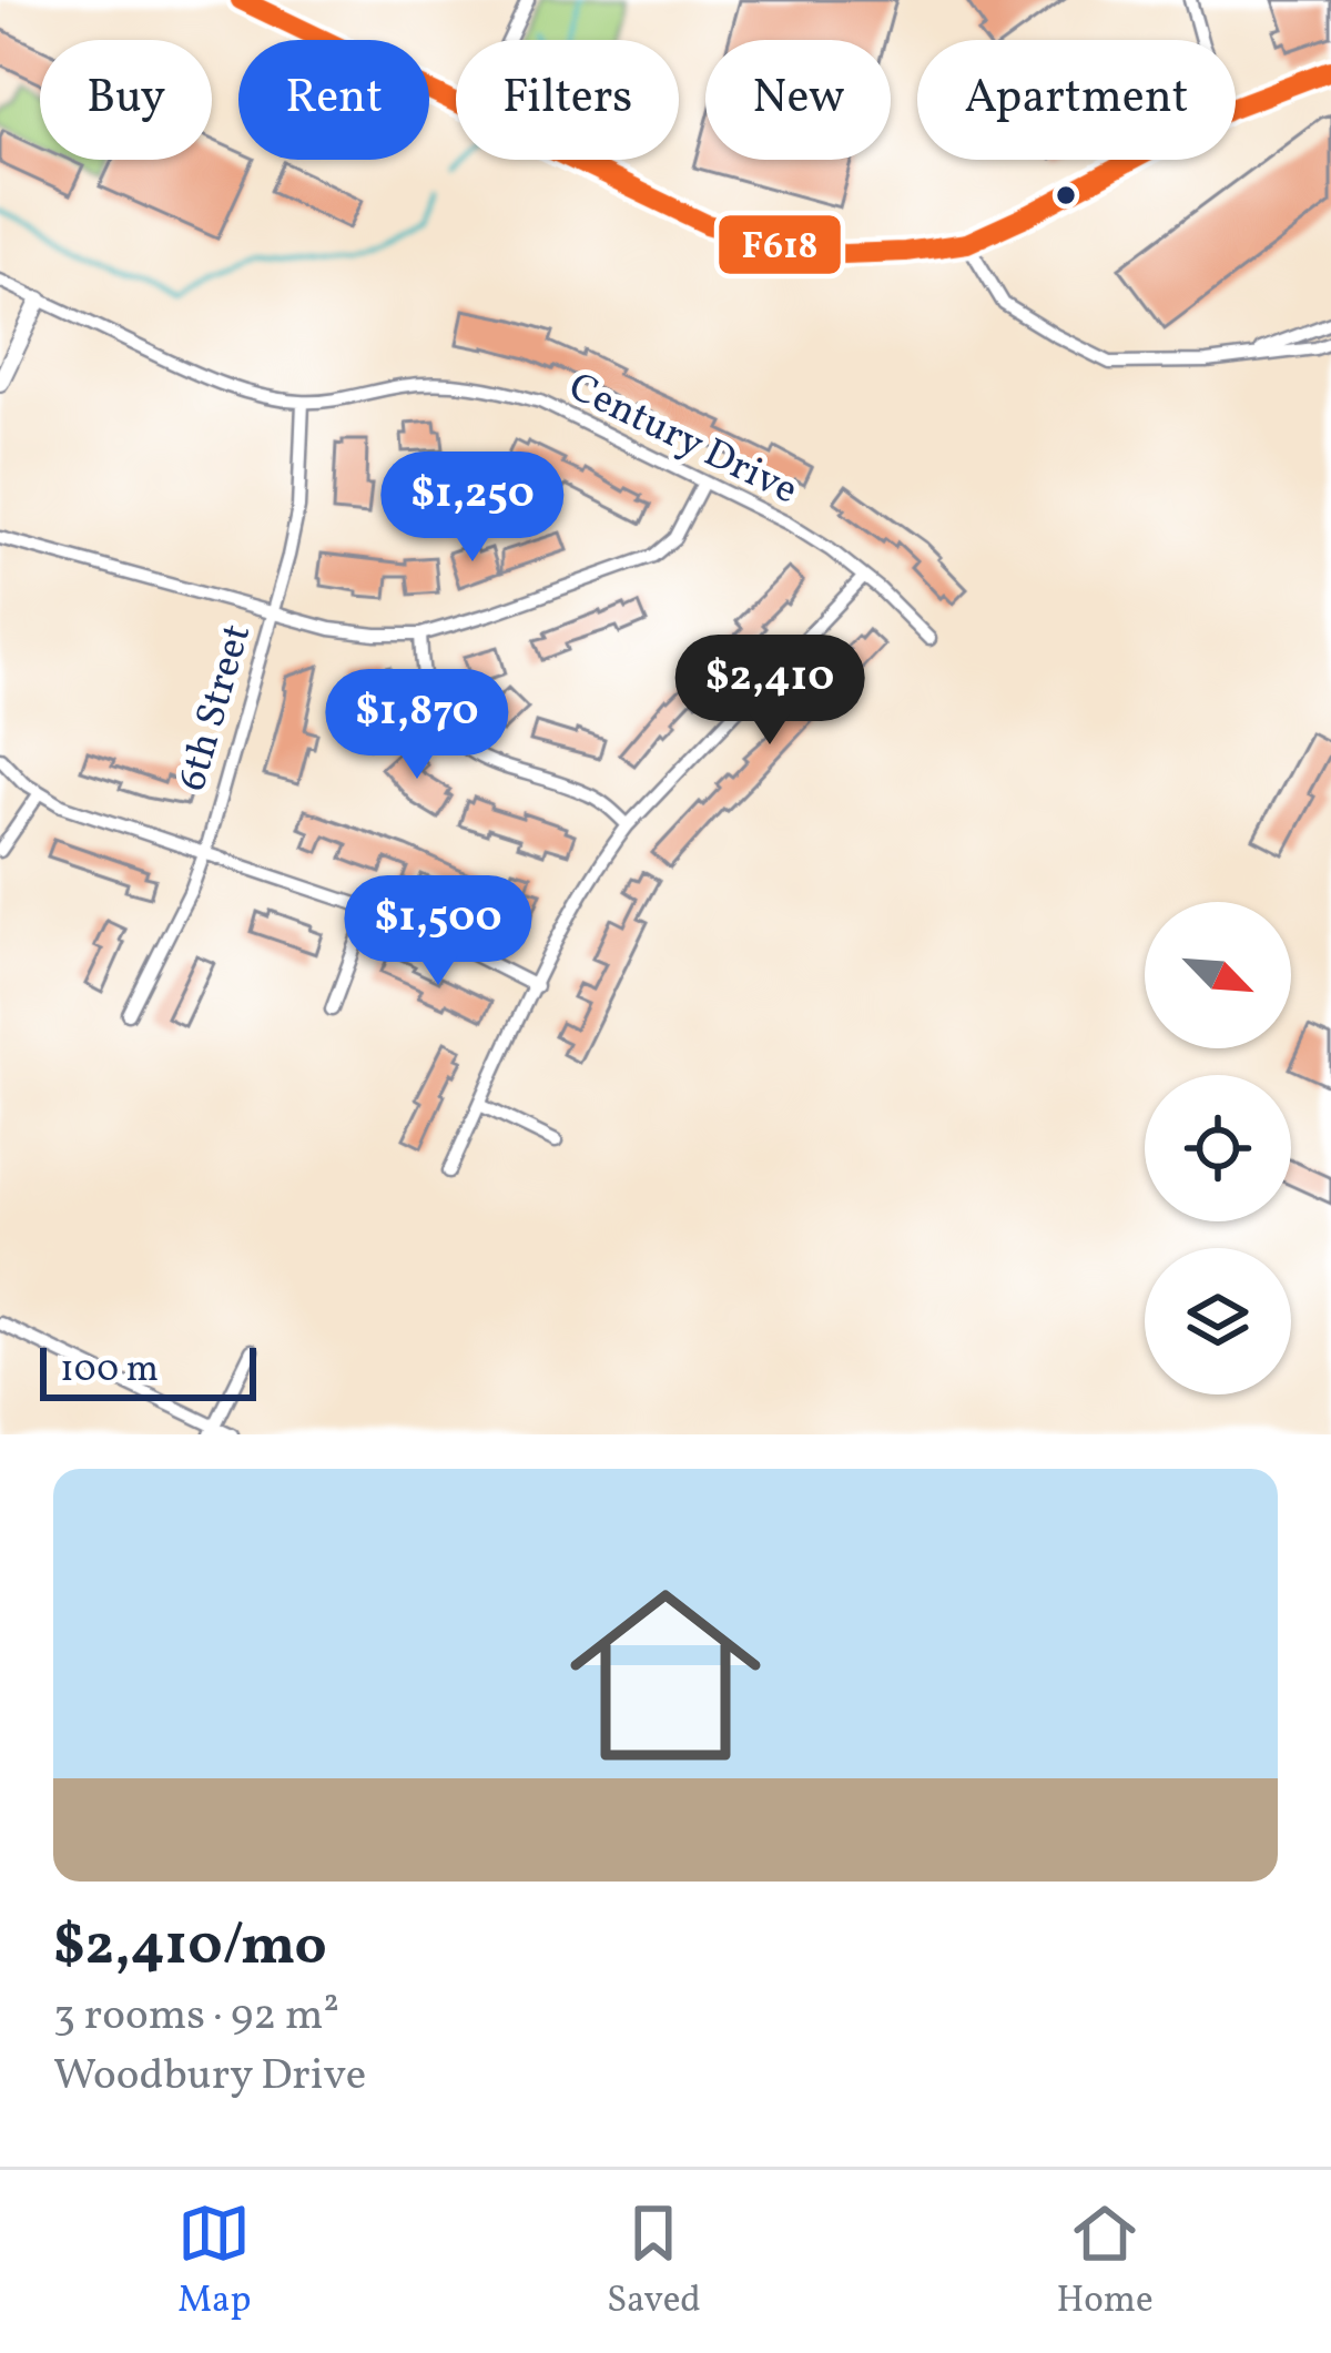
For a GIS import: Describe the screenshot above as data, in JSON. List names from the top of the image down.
{
  "streets": {
    "street": ["Century Drive", "6th Street"]
  },
  "crossings": [
    ["Century Drive", "6th Street"]
  ],
  "lines": ["transit line F618"],
  "scale_bar": "100 m",
  "north": "bottom right",
  "page": {
    "chip": [
      "Buy",
      "Rent",
      "Filters",
      "New",
      "Apartment"
    ],
    "price": [
      "$1,250",
      "$2,410",
      "$1,870",
      "$1,500"
    ],
    "scale": "100 m",
    "list": [
      {
        "name": "$2,410/mo",
        "note": "3 rooms · 92 m² · Woodbury Drive"
      }
    ],
    "tabs": ["Map", "Saved", "Home"]
  }
}
